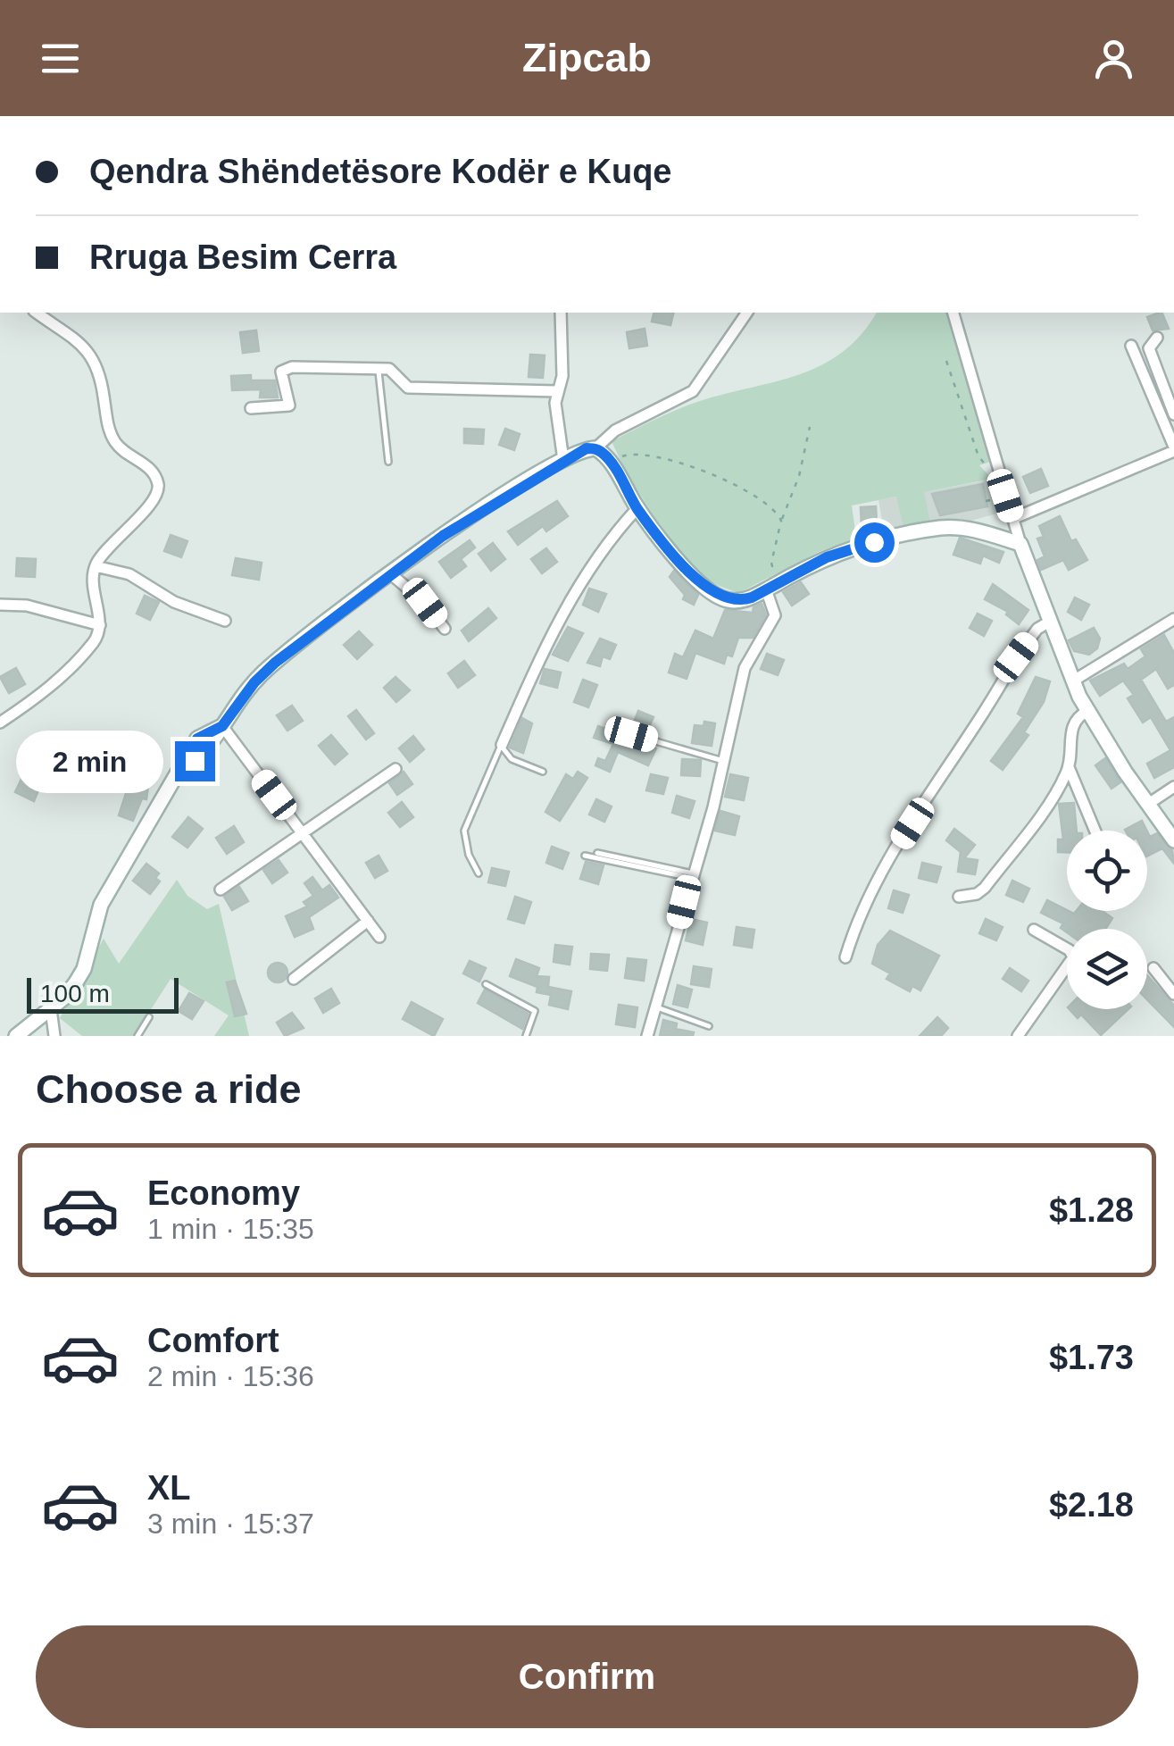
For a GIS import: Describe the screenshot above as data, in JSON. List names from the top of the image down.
{
  "scale_bar": "100 m",
  "page": {
    "header": "Zipcab",
    "banner": ["Qendra Shëndetësore Kodër e Kuqe", "Rruga Besim Cerra"],
    "bubble": "2 min",
    "scale": "100 m",
    "heading": "Choose a ride",
    "list": [
      {
        "name": "Economy",
        "note": "1 min · 15:35",
        "value": "$1.28"
      },
      {
        "name": "Comfort",
        "note": "2 min · 15:36",
        "value": "$1.73"
      },
      {
        "name": "XL",
        "note": "3 min · 15:37",
        "value": "$2.18"
      }
    ],
    "buttons": "Confirm"
  }
}
